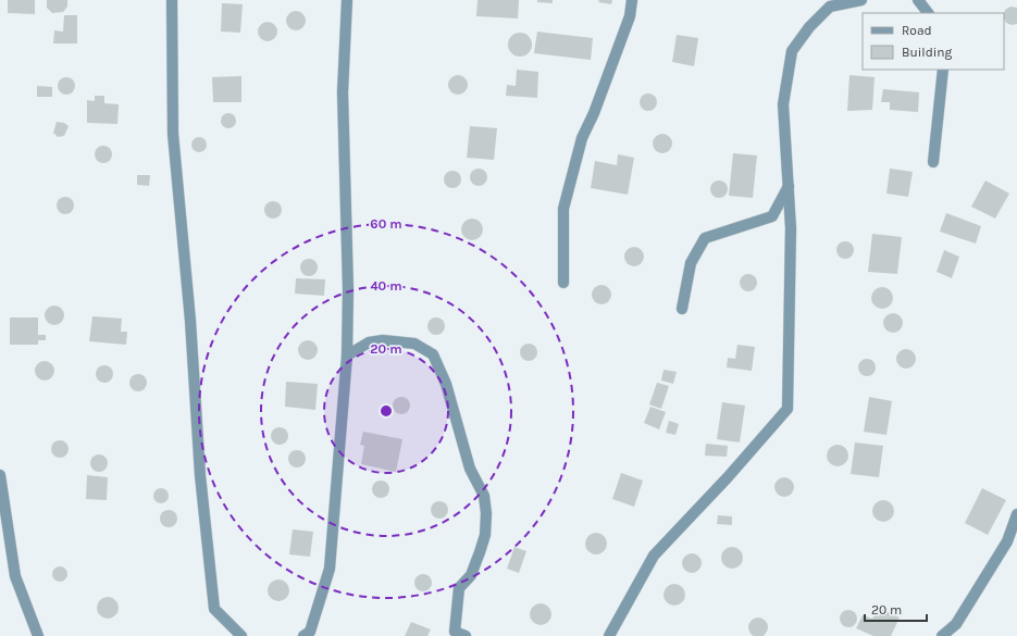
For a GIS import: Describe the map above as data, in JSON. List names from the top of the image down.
{
  "legend": ["Road", "Building"],
  "scale_bar": "20 m",
  "rings": ["60 m", "40 m", "20 m"]
}
